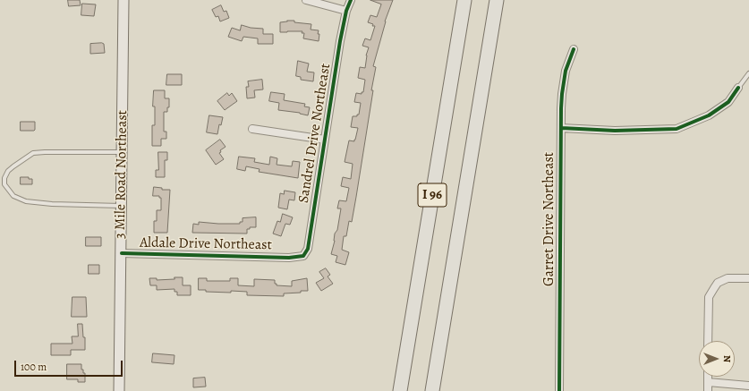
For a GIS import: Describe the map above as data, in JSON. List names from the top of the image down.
{
  "streets": {
    "highway": ["I 96"],
    "main road": ["3 Mile Road Northeast"],
    "street": ["Sandrel Drive Northeast", "Garret Drive Northeast", "Aldale Drive Northeast"]
  },
  "crossings": [
    ["Sandrel Drive Northeast", "Aldale Drive Northeast"],
    ["3 Mile Road Northeast", "Aldale Drive Northeast"]
  ],
  "scale_bar": "100 m",
  "north": "right"
}
